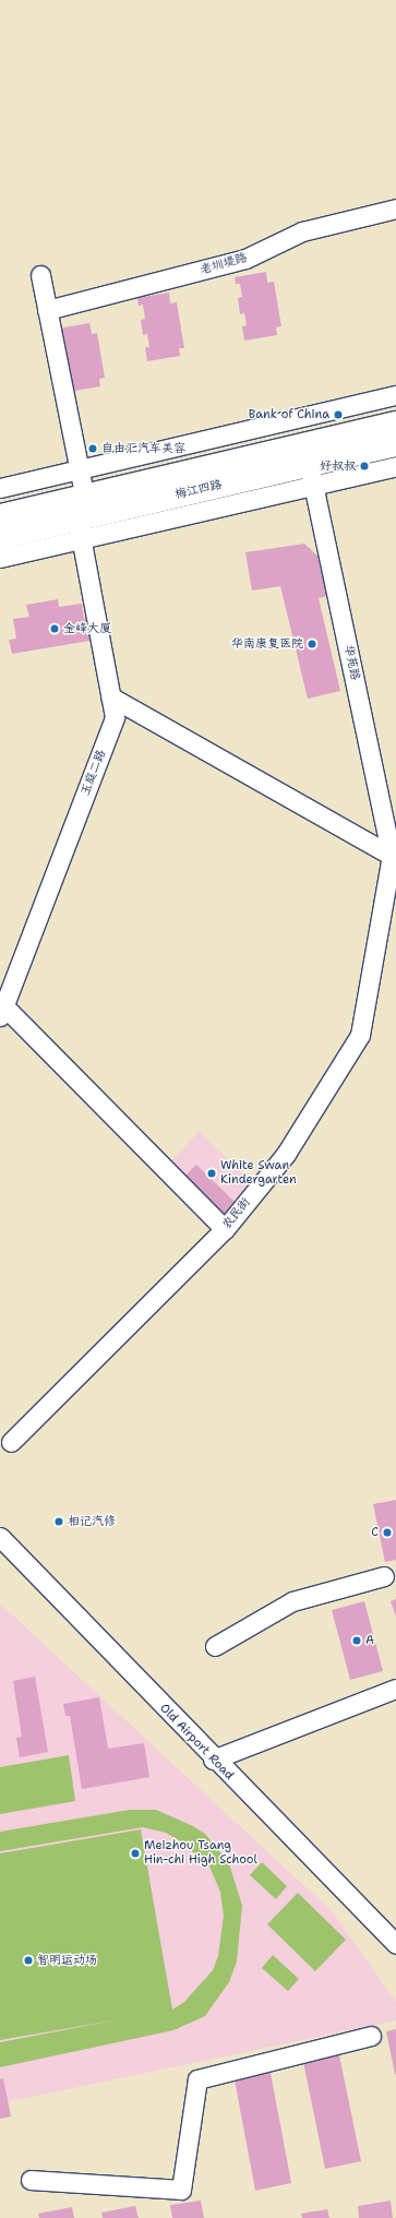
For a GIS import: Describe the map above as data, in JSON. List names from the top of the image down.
{
  "streets": {
    "main road": ["梅江四路"],
    "street": [
      "老圳堤路",
      "华苑路",
      "玉庭二路",
      "农民街",
      "Old Airport Road"
    ]
  },
  "crossings": [
    ["老圳堤路", "玉庭二路"],
    ["梅江四路", "华苑路"],
    ["梅江四路", "玉庭二路"],
    ["华苑路", "农民街"]
  ],
  "places": [
    "Bank of China",
    "自由汇汽车美容",
    "好叔叔",
    "金峰大厦",
    "华南康复医院",
    "White Swan Kindergarten",
    "相记汽修",
    "C",
    "A",
    "Meizhou Tsang Hin-chi High School",
    "智明运动场"
  ]
}
